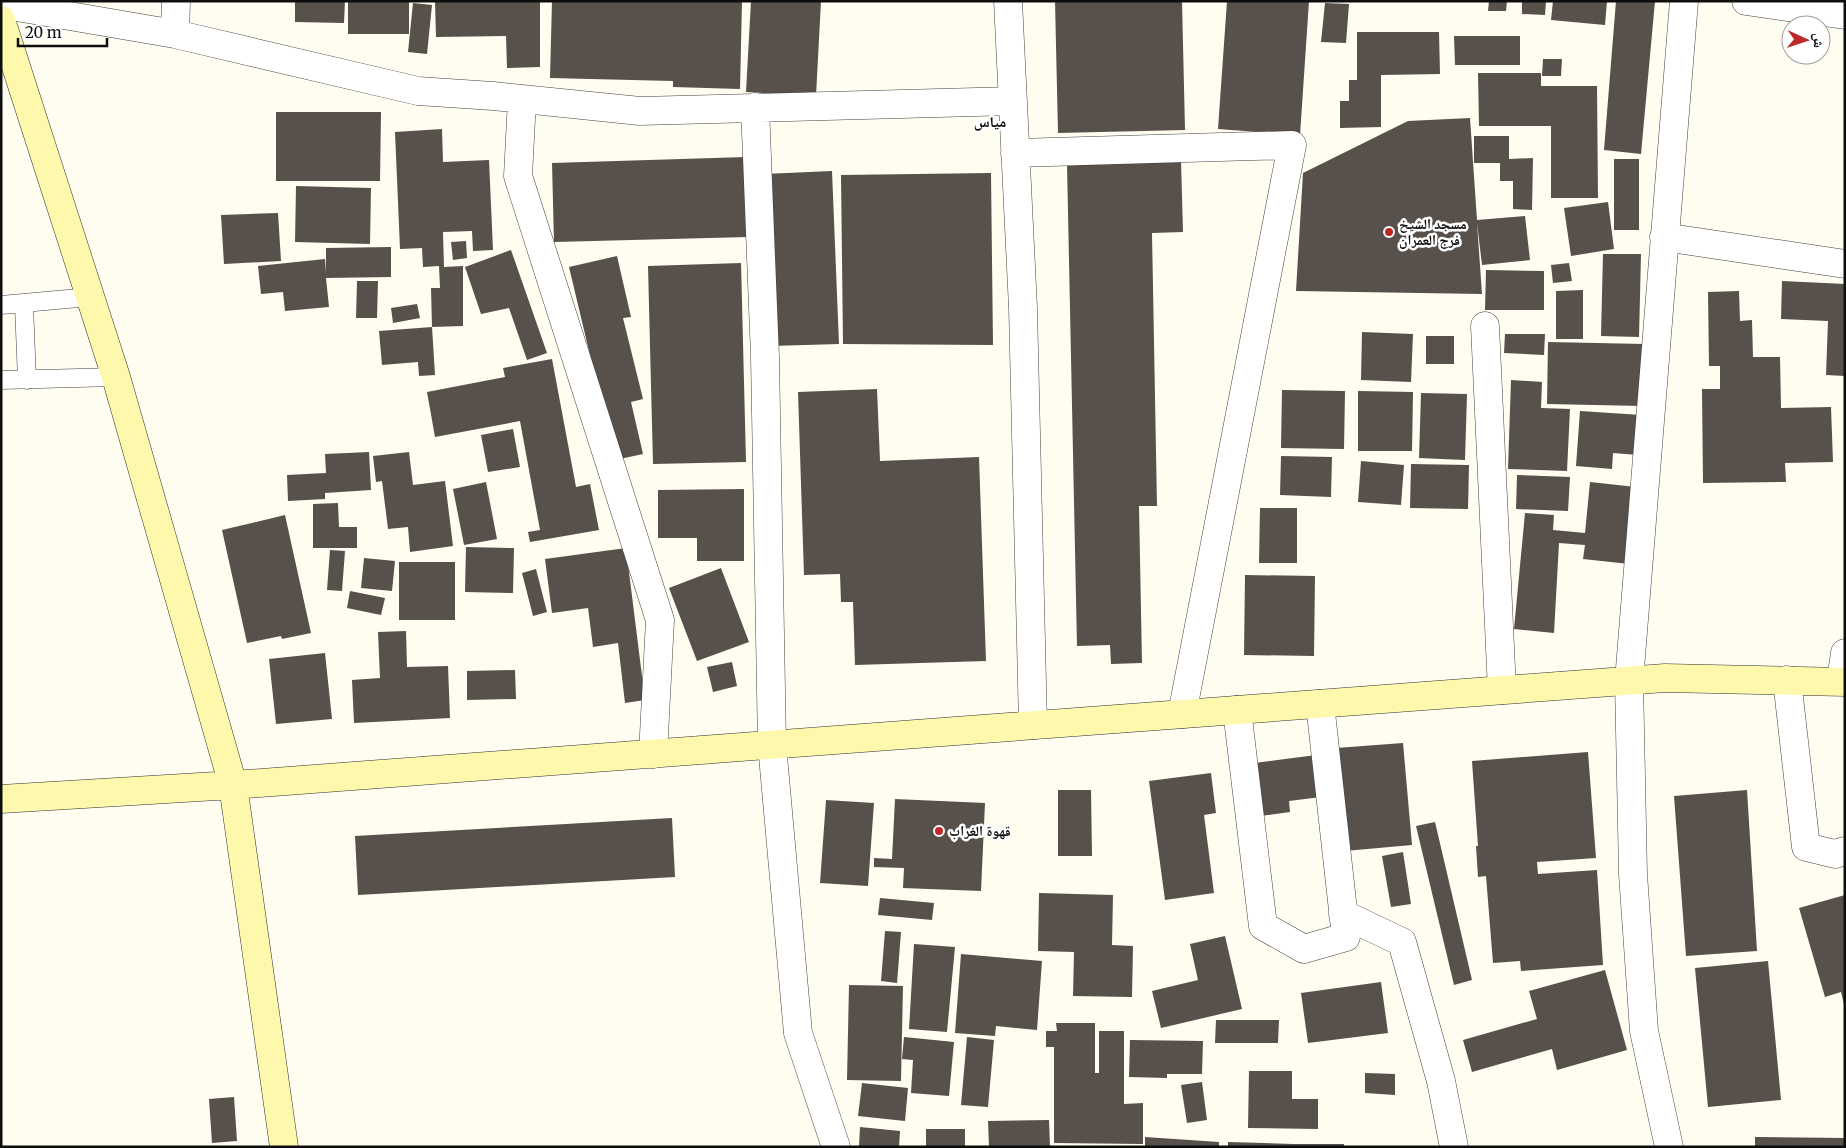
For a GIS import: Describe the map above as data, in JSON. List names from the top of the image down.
{
  "districts": ["مياس"],
  "places": ["مسجد الشيخ فرج العمران", "قهوة الغراب"],
  "scale_bar": "20 m",
  "north": "right"
}
